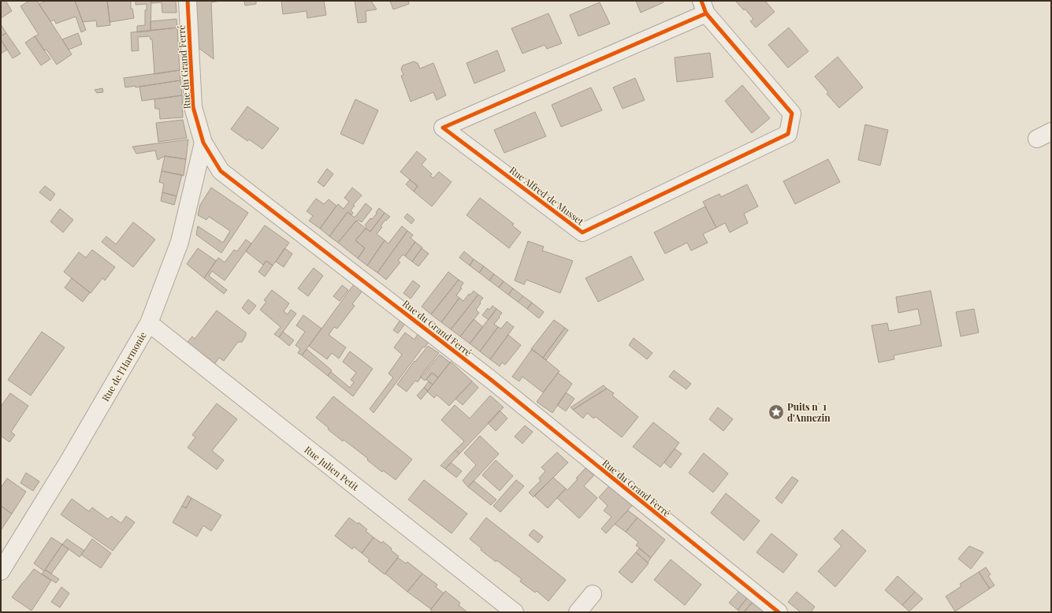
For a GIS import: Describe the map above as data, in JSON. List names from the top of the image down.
{
  "streets": {
    "street": [
      "Rue du Grand Ferré",
      "Rue Alfred de Musset",
      "Rue de l'Harmonie",
      "Rue Julien Petit"
    ]
  },
  "crossings": [
    ["Rue du Grand Ferré", "Rue de l'Harmonie"],
    ["Rue de l'Harmonie", "Rue Julien Petit"]
  ],
  "places": {
    "place": ["Puits n° 1 d'Annezin"]
  }
}
